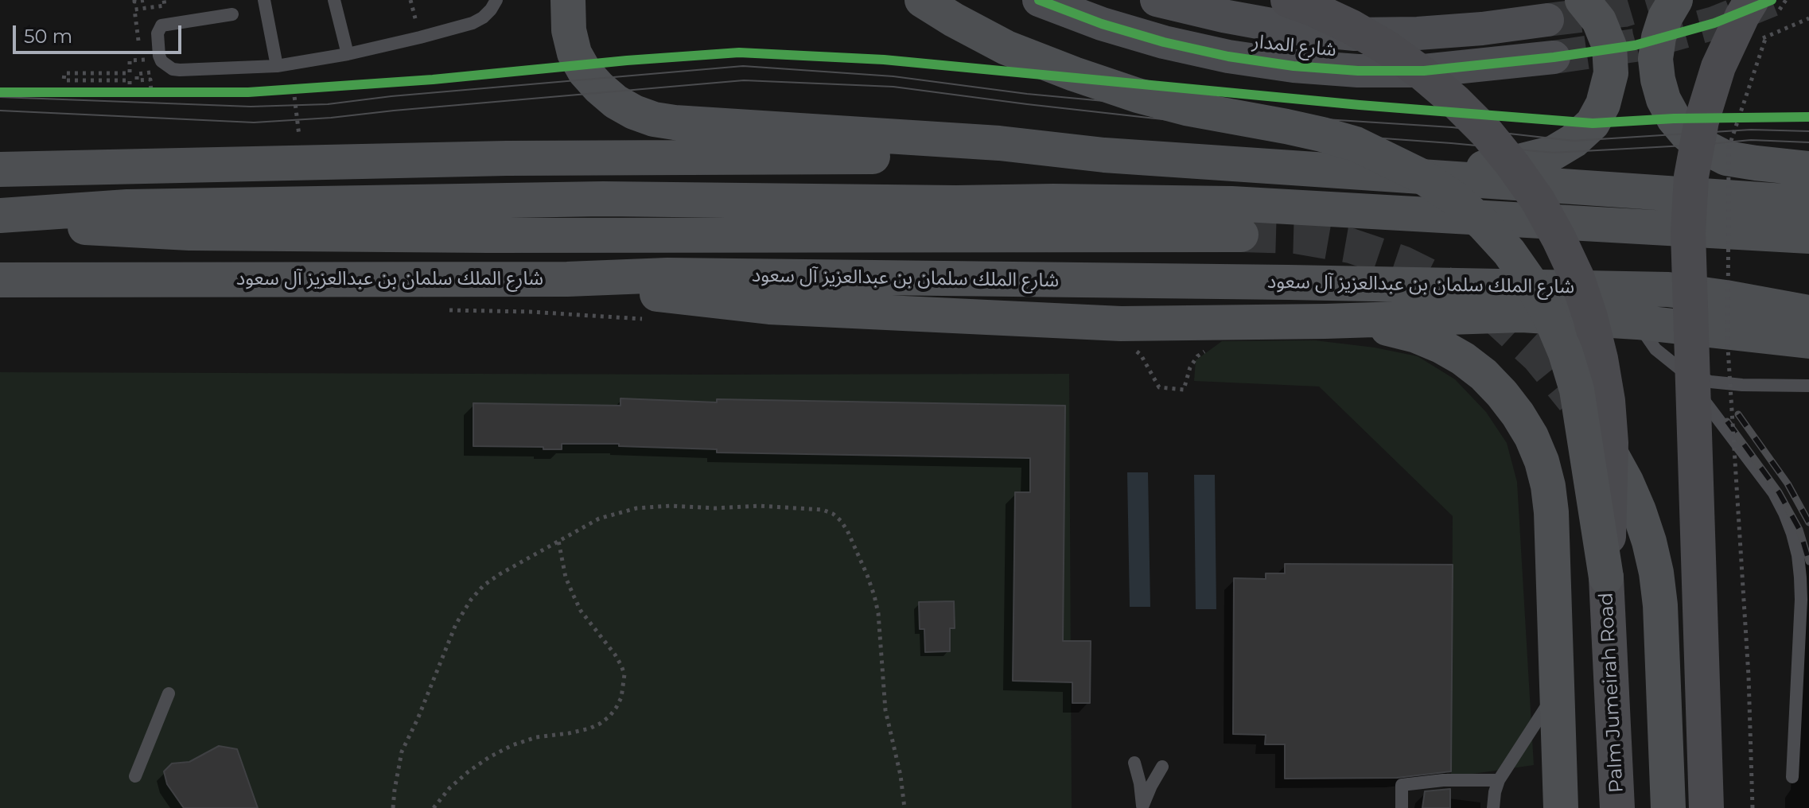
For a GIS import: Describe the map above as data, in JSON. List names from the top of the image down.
{
  "streets": {
    "main road": ["شارع الملك سلمان بن عبدالعزيز آل سعود", "Palm Jumeirah Road"],
    "street": ["شارع المدار"]
  },
  "scale_bar": "50 m"
}
